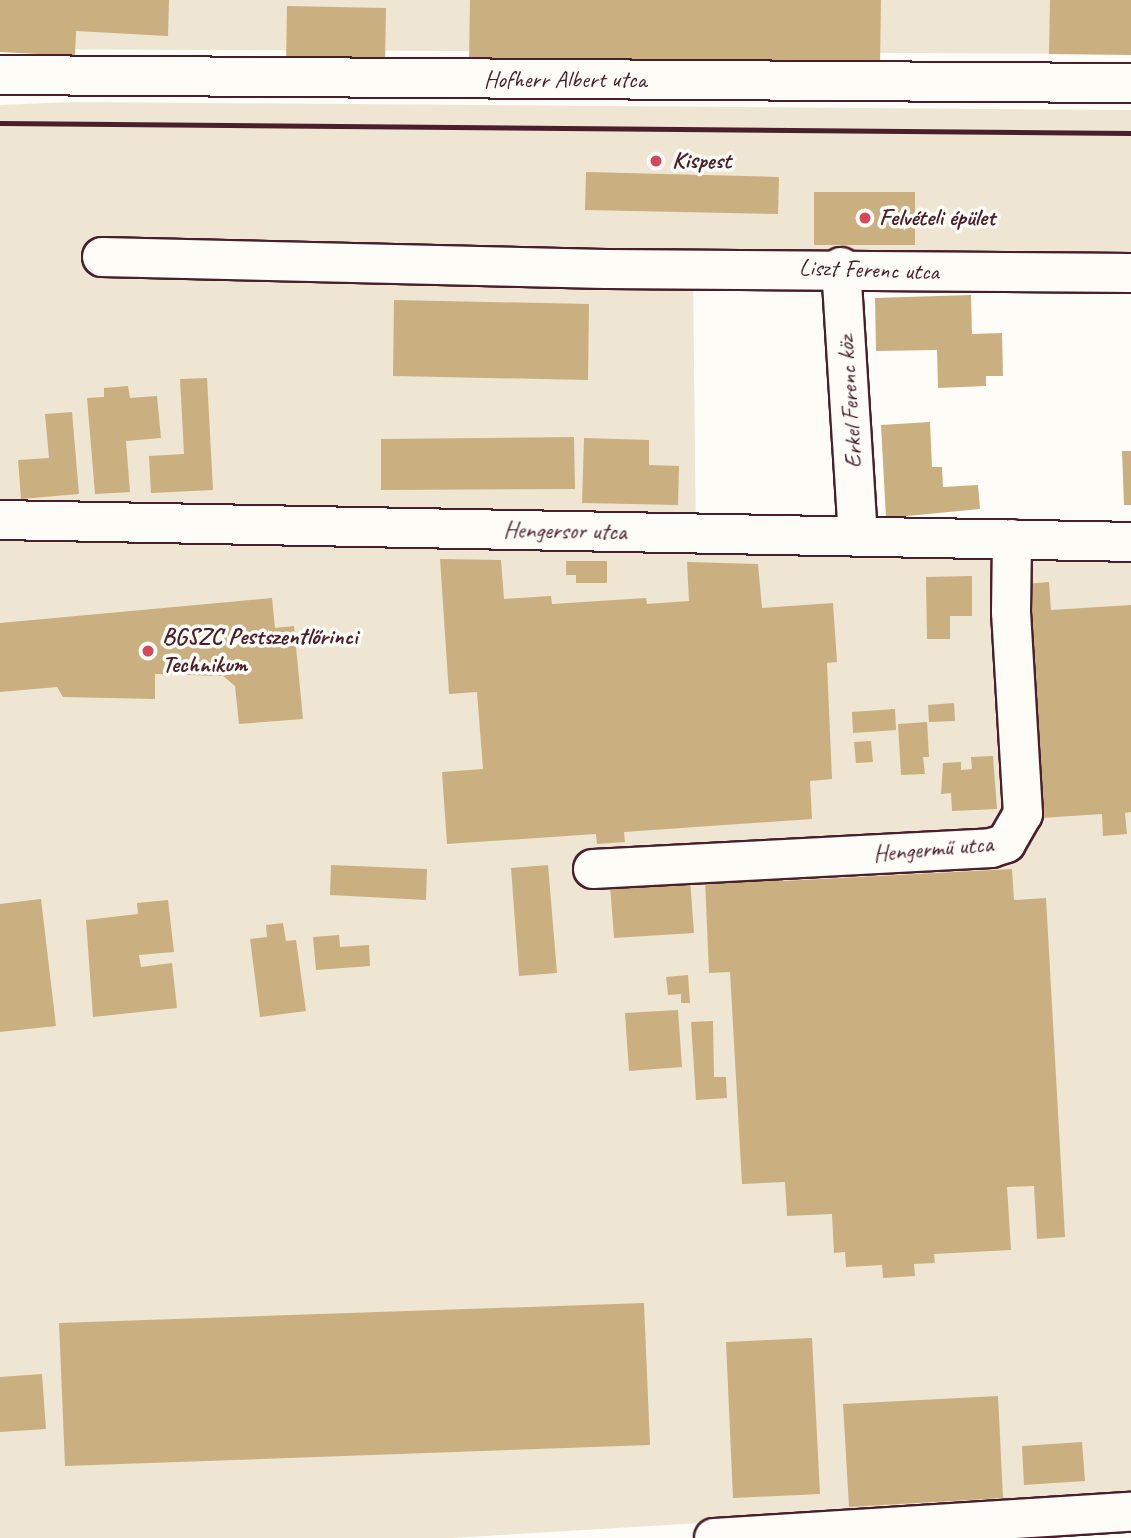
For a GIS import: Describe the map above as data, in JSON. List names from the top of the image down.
{
  "streets": {
    "street": [
      "Hofherr Albert utca",
      "Liszt Ferenc utca",
      "Erkel Ferenc köz",
      "Hengersor utca",
      "Hengermű utca"
    ]
  },
  "crossings": [
    ["Liszt Ferenc utca", "Erkel Ferenc köz"],
    ["Erkel Ferenc köz", "Hengersor utca"],
    ["Hengersor utca", "Hengermű utca"]
  ],
  "places": ["Kispest", "Felvételi épület", "BGSZC Pestszentlőrinci Technikum"]
}
